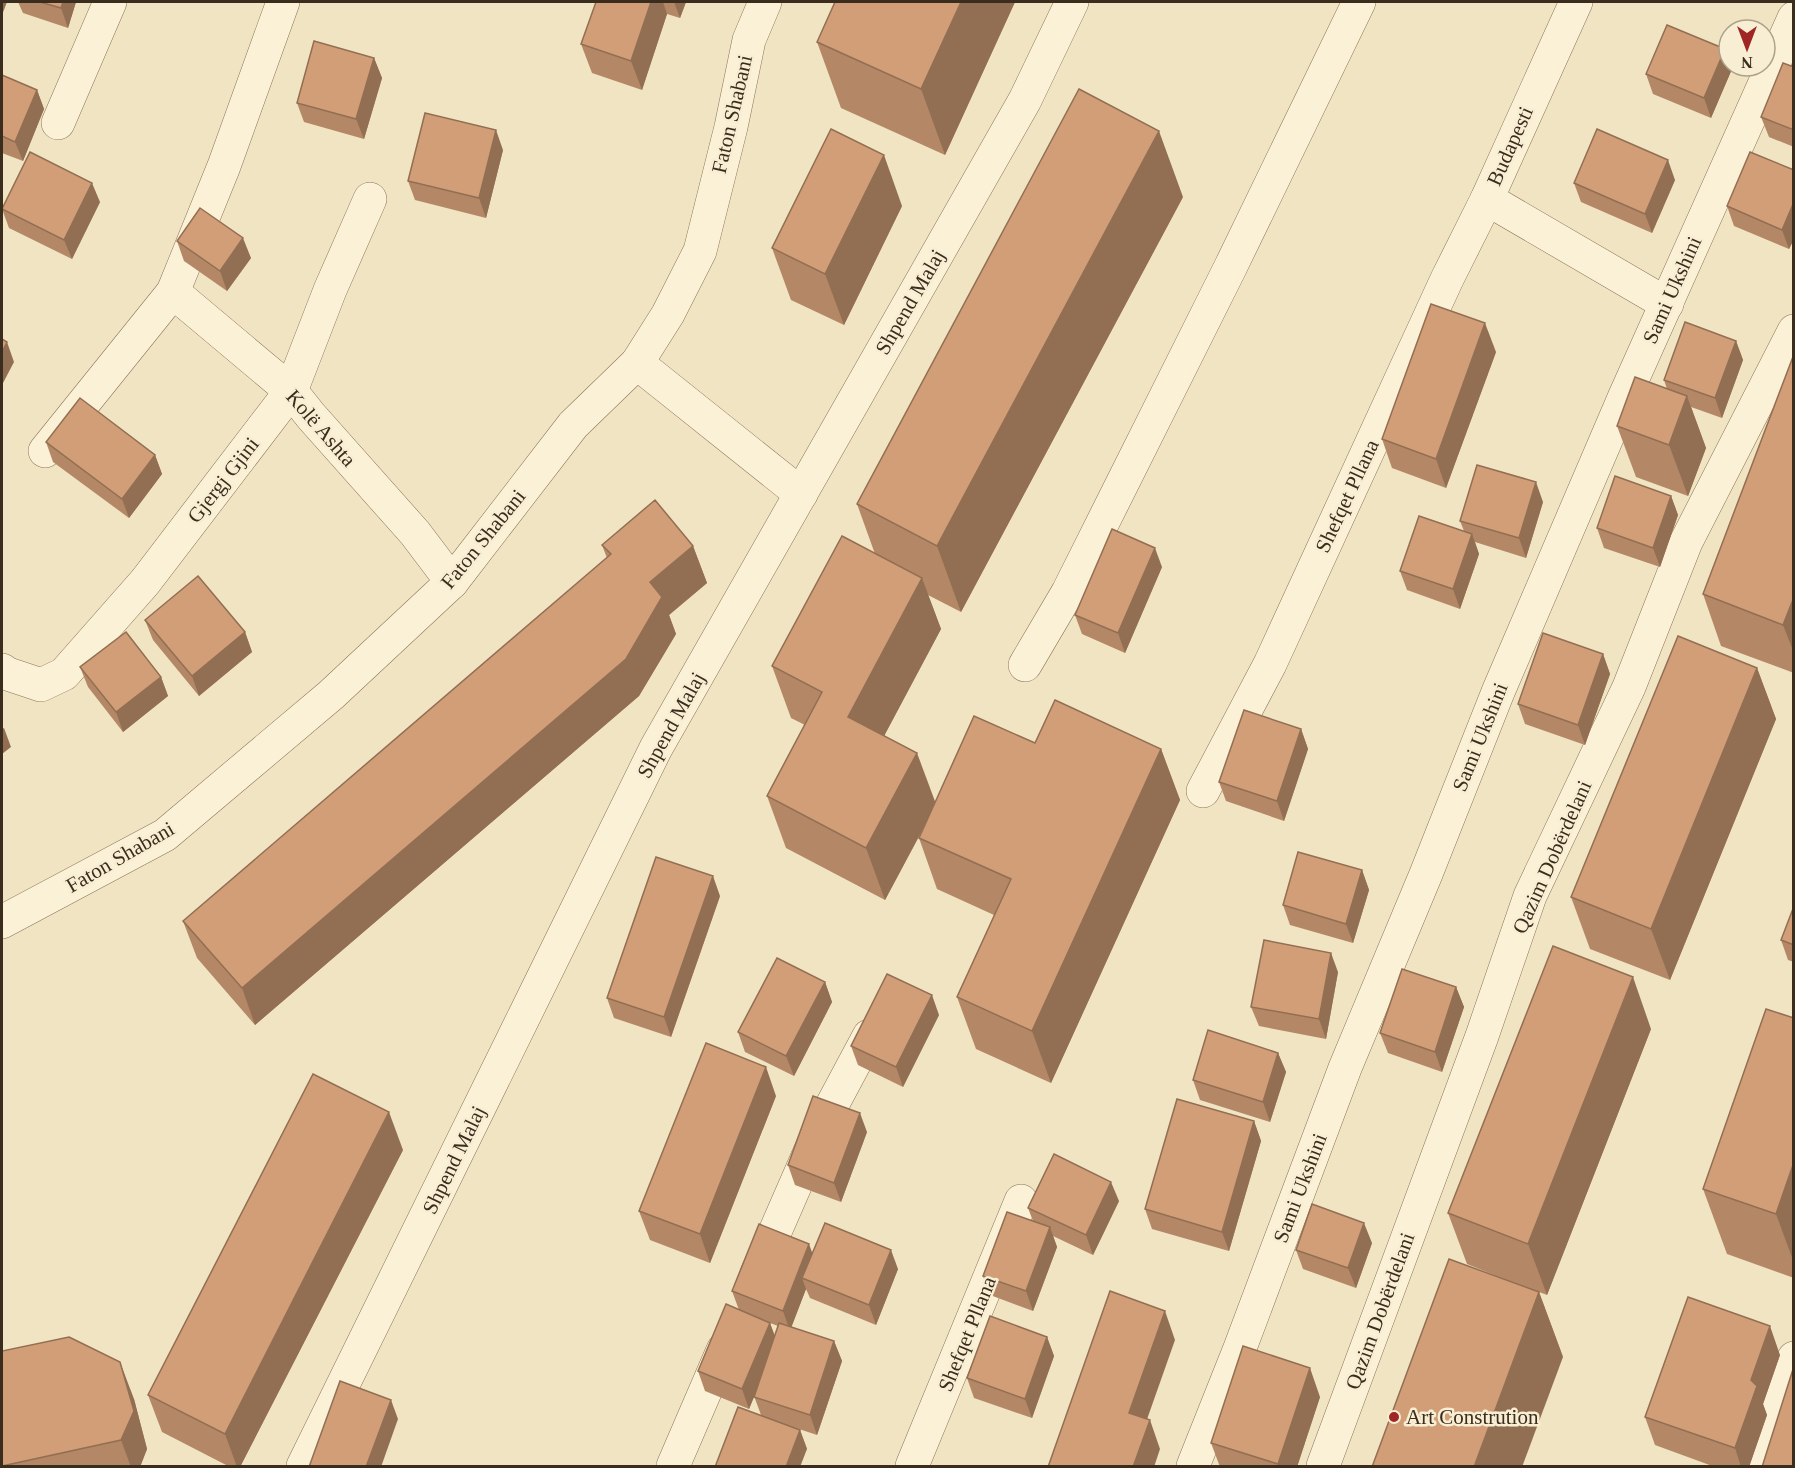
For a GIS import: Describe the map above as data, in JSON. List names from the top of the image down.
{
  "streets": {
    "street": [
      "Faton Shabani",
      "Budapesti",
      "Sami Ukshini",
      "Shpend Malaj",
      "Kolë Ashta",
      "Gjergj Gjini",
      "Shefqet Pllana",
      "Qazim Dobërdelani"
    ]
  },
  "crossings": [
    ["Faton Shabani", "Kolë Ashta"],
    ["Budapesti", "Sami Ukshini"],
    ["Budapesti", "Shefqet Pllana"],
    ["Kolë Ashta", "Gjergj Gjini"]
  ],
  "places": ["Art Constrution"],
  "north": "bottom"
}
